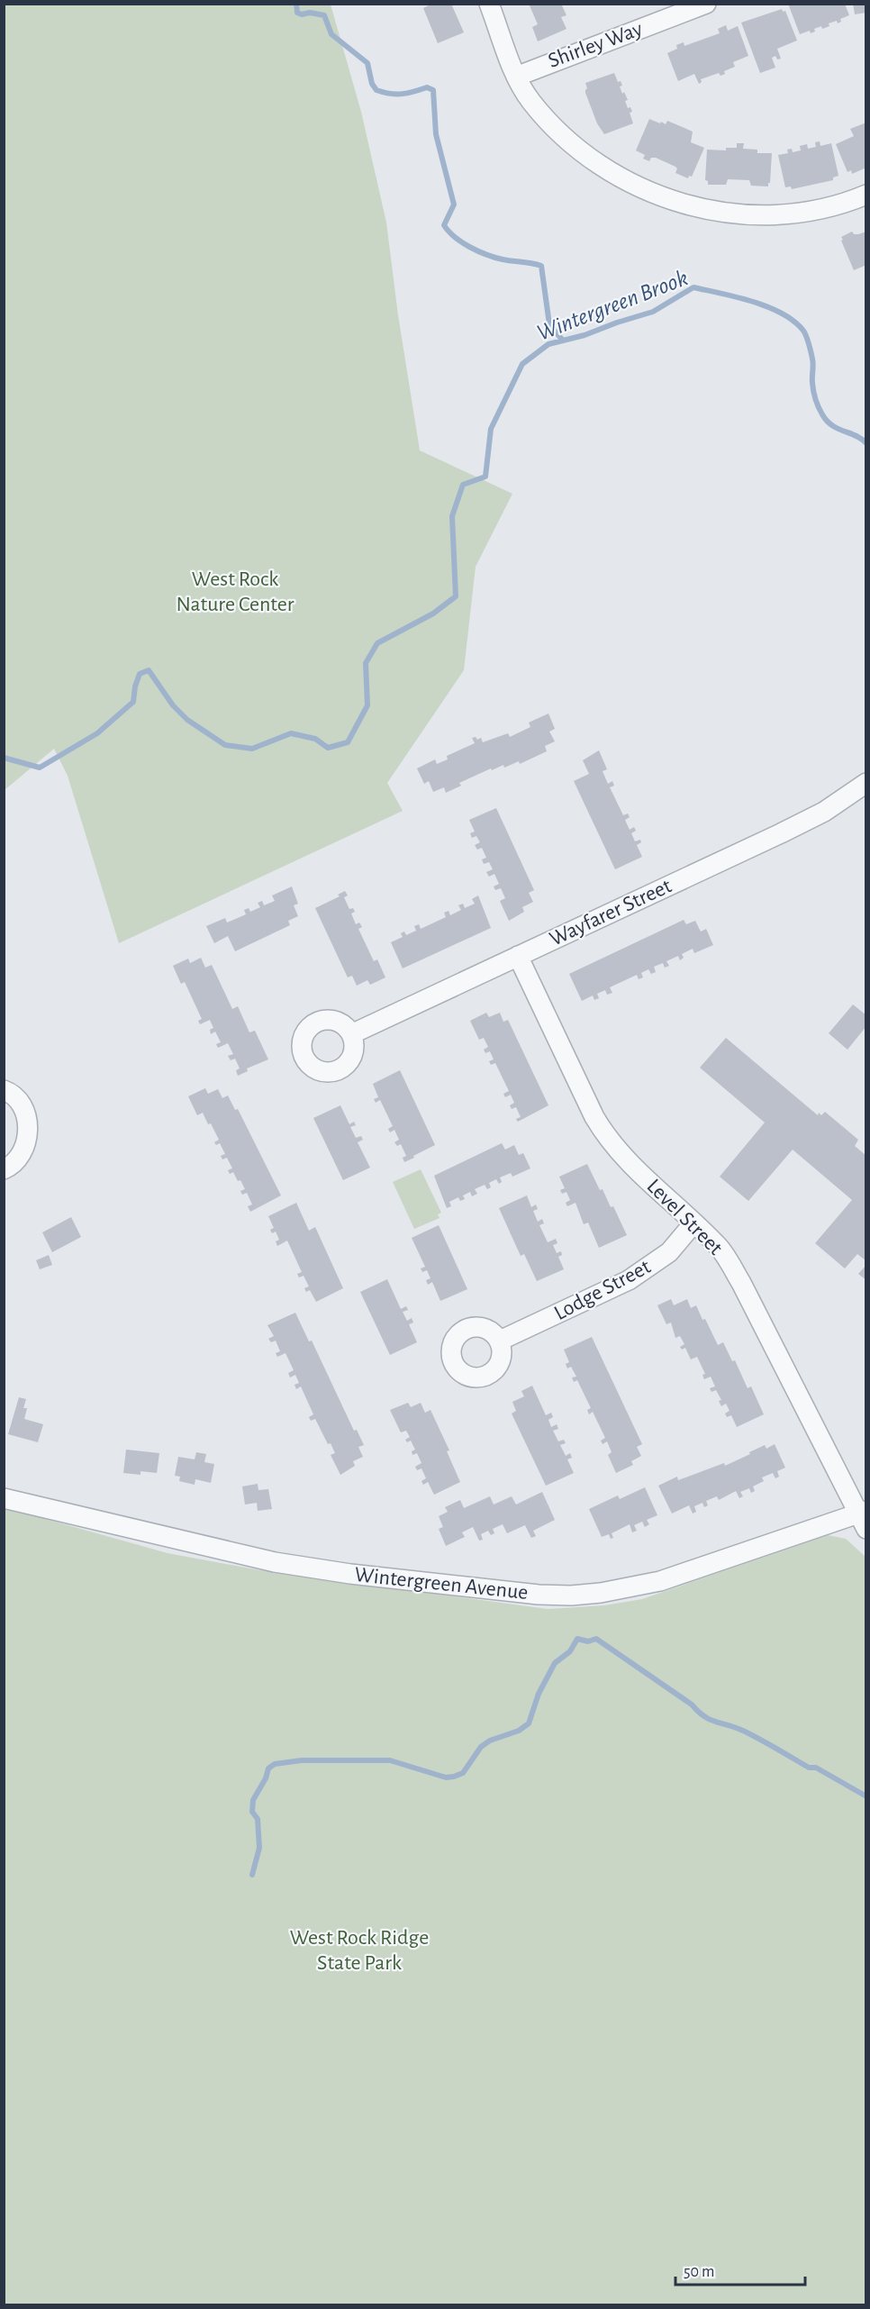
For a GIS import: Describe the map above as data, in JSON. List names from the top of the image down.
{
  "streets": {
    "street": [
      "Shirley Way",
      "Wayfarer Street",
      "Level Street",
      "Lodge Street",
      "Wintergreen Avenue"
    ]
  },
  "crossings": [
    ["Wayfarer Street", "Level Street"],
    ["Level Street", "Lodge Street"],
    ["Level Street", "Wintergreen Avenue"]
  ],
  "water": ["Wintergreen Brook"],
  "parks": ["West Rock Nature Center", "West Rock Ridge State Park"],
  "scale_bar": "50 m"
}
